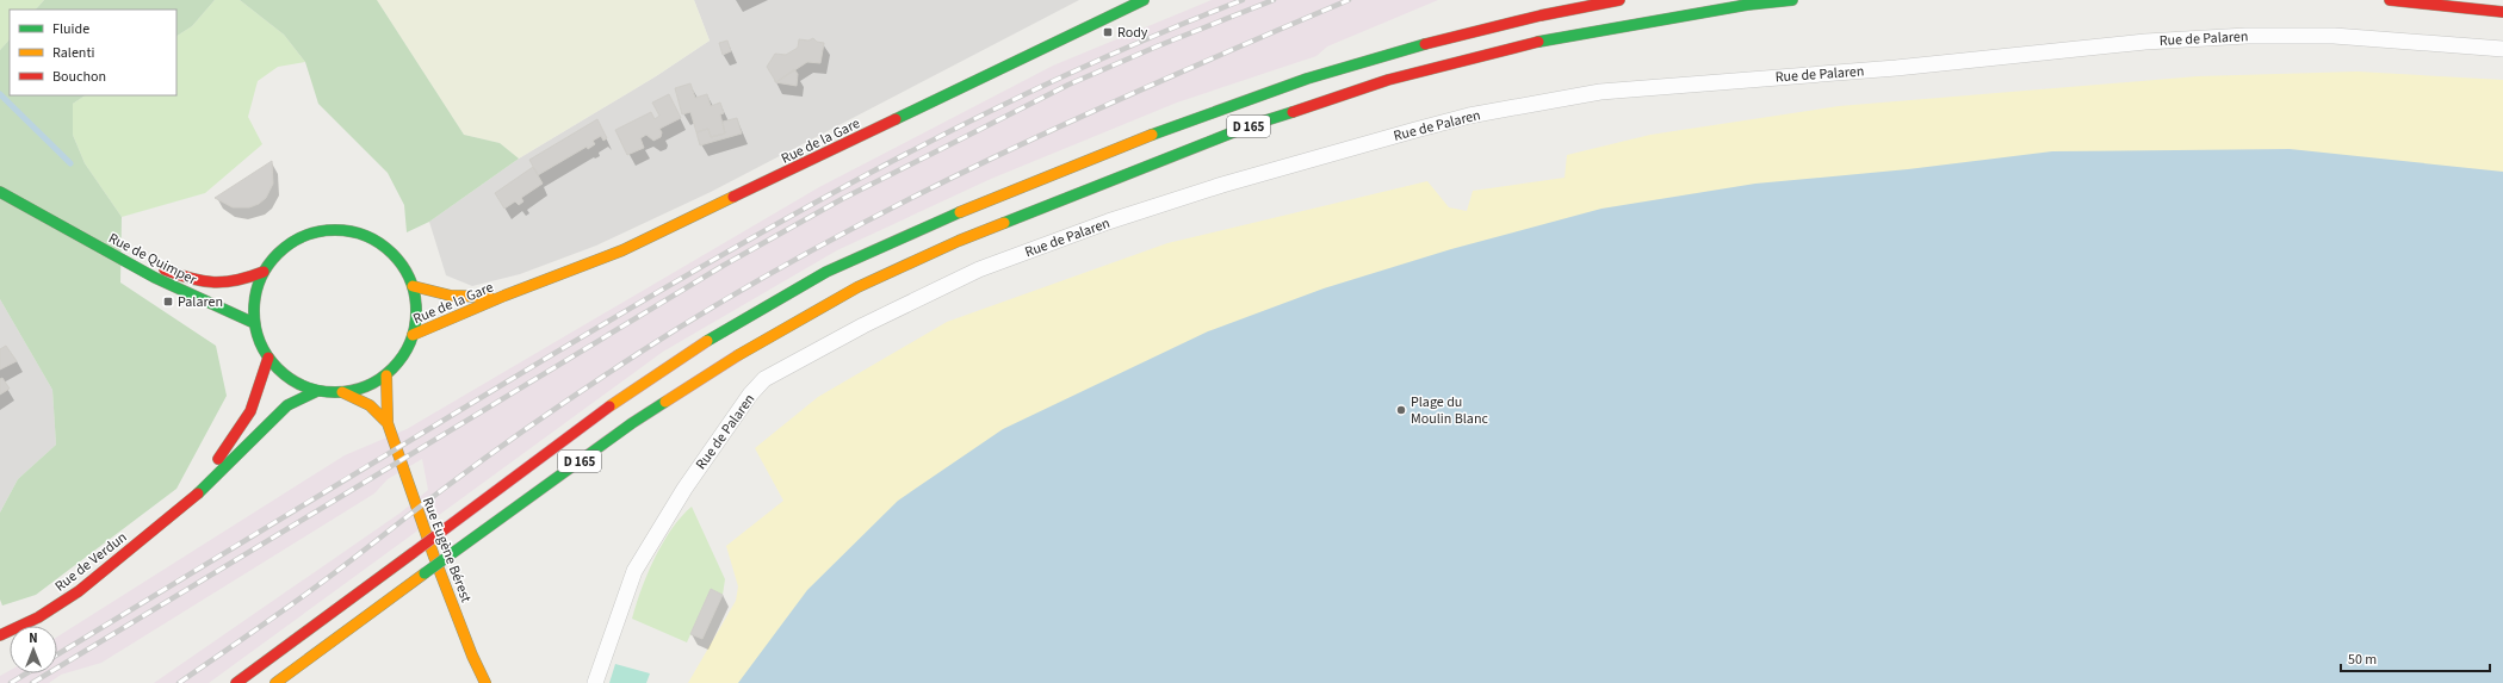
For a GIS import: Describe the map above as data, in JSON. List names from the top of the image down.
{
  "streets": {
    "main road": [
      "D 165",
      "Rue de la Gare",
      "Rue de Quimper",
      "Rue Eugène Bérest",
      "Rue de Verdun"
    ],
    "street": ["Rue de Palaren"]
  },
  "crossings": [
    ["Rue de la Gare", "Rue de Quimper"],
    ["Rue de la Gare", "Rue Eugène Bérest"],
    ["Rue de la Gare", "Rue de Verdun"],
    ["Rue de Quimper", "Rue Eugène Bérest"],
    ["Rue de Quimper", "Rue de Verdun"],
    ["Rue Eugène Bérest", "Rue de Verdun"]
  ],
  "places": {
    "transit": ["Rody", "Palaren"],
    "other": ["Plage du Moulin Blanc"]
  },
  "legend": ["Fluide", "Ralenti", "Bouchon"],
  "scale_bar": "50 m",
  "north": "top"
}
